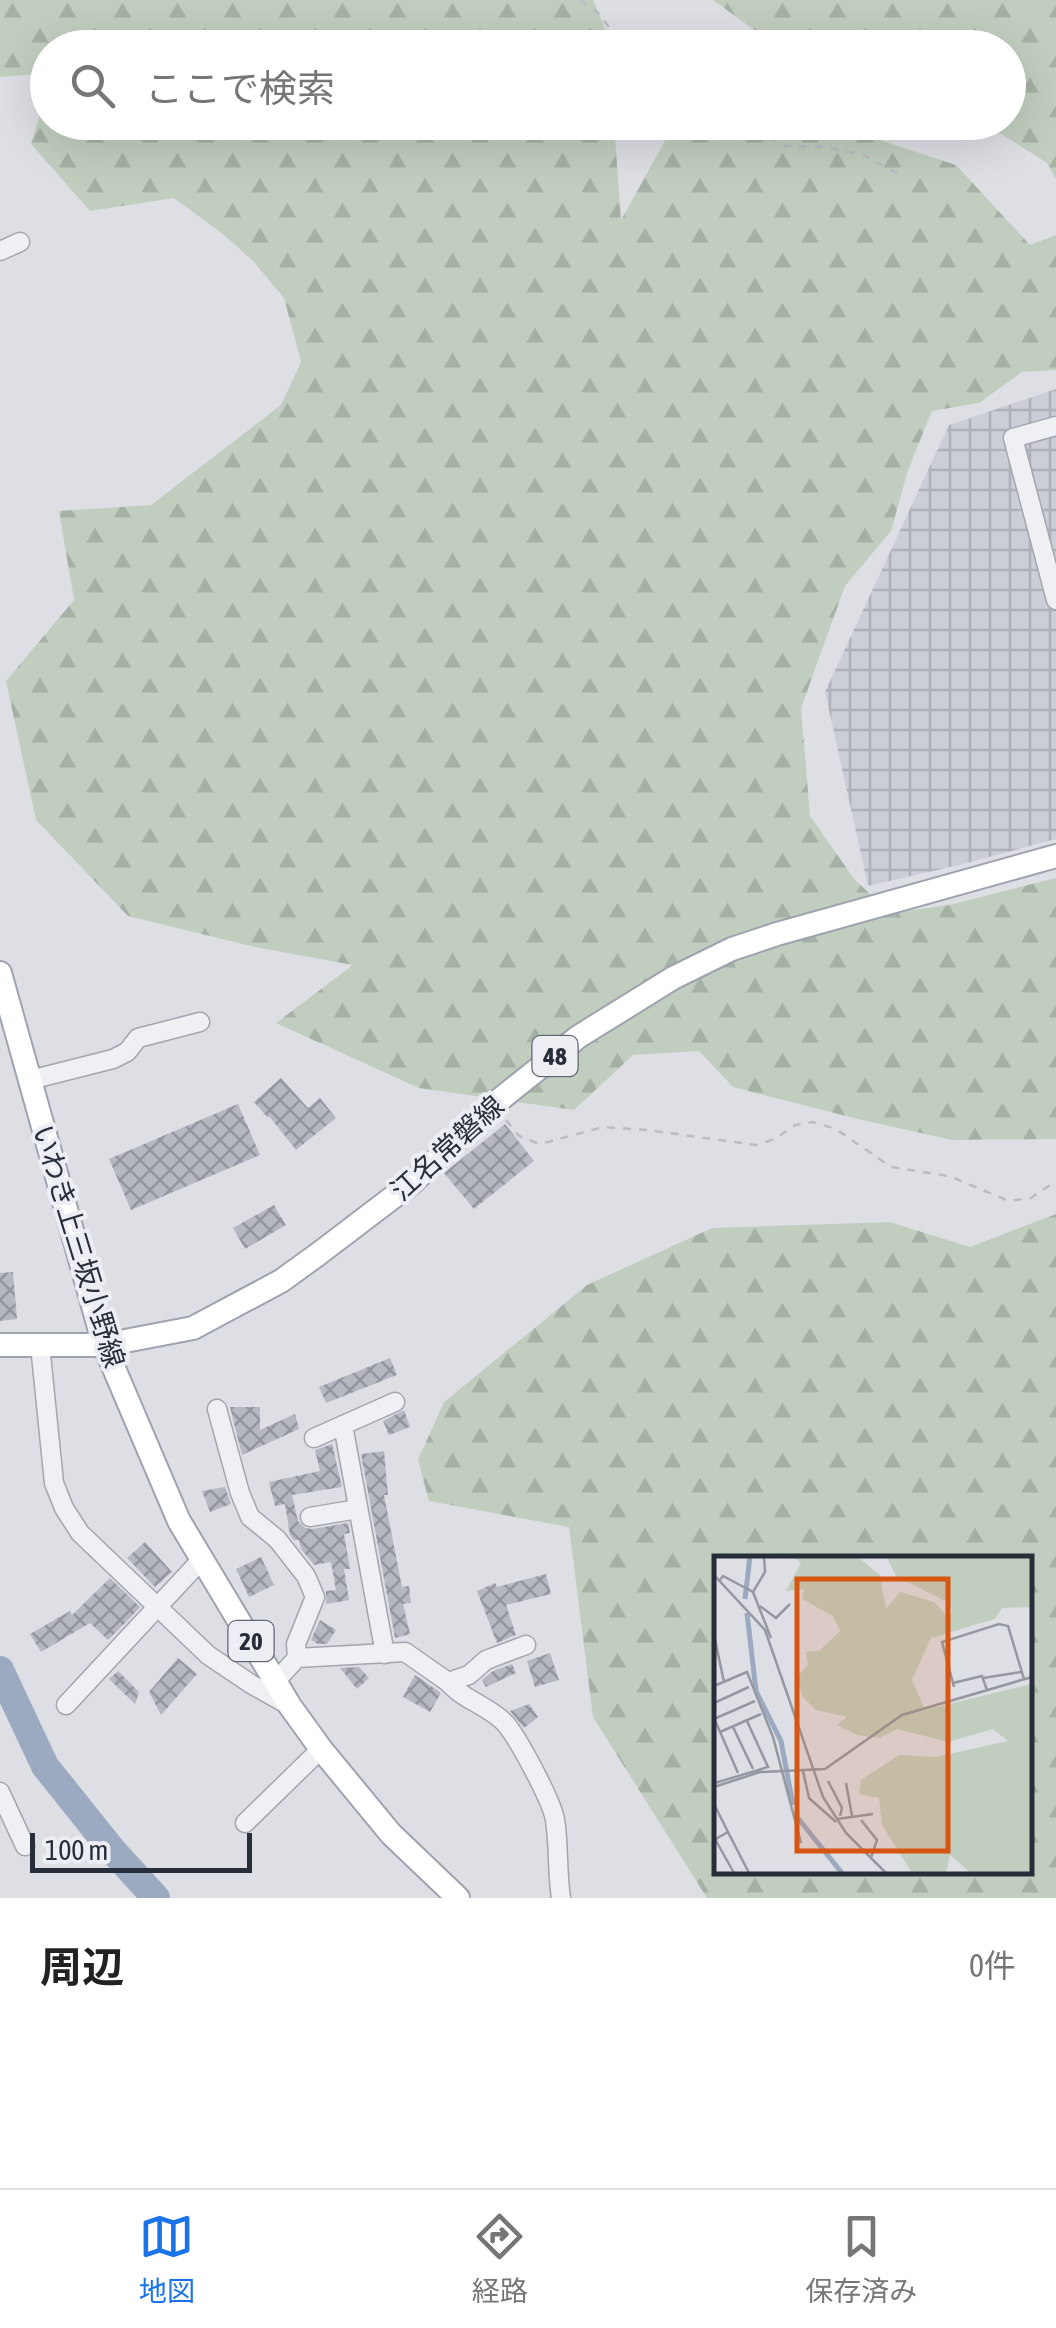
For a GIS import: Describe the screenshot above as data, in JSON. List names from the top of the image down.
{
  "streets": {
    "main road": [
      "48",
      "江名常磐線",
      "いわき上三坂小野線",
      "20"
    ]
  },
  "crossings": [
    ["江名常磐線", "いわき上三坂小野線"]
  ],
  "scale_bar": "100 m",
  "page": {
    "search": "ここで検索",
    "scale": "100 m",
    "heading": ["周辺", "0件"],
    "nav": ["地図", "経路", "保存済み"]
  }
}
